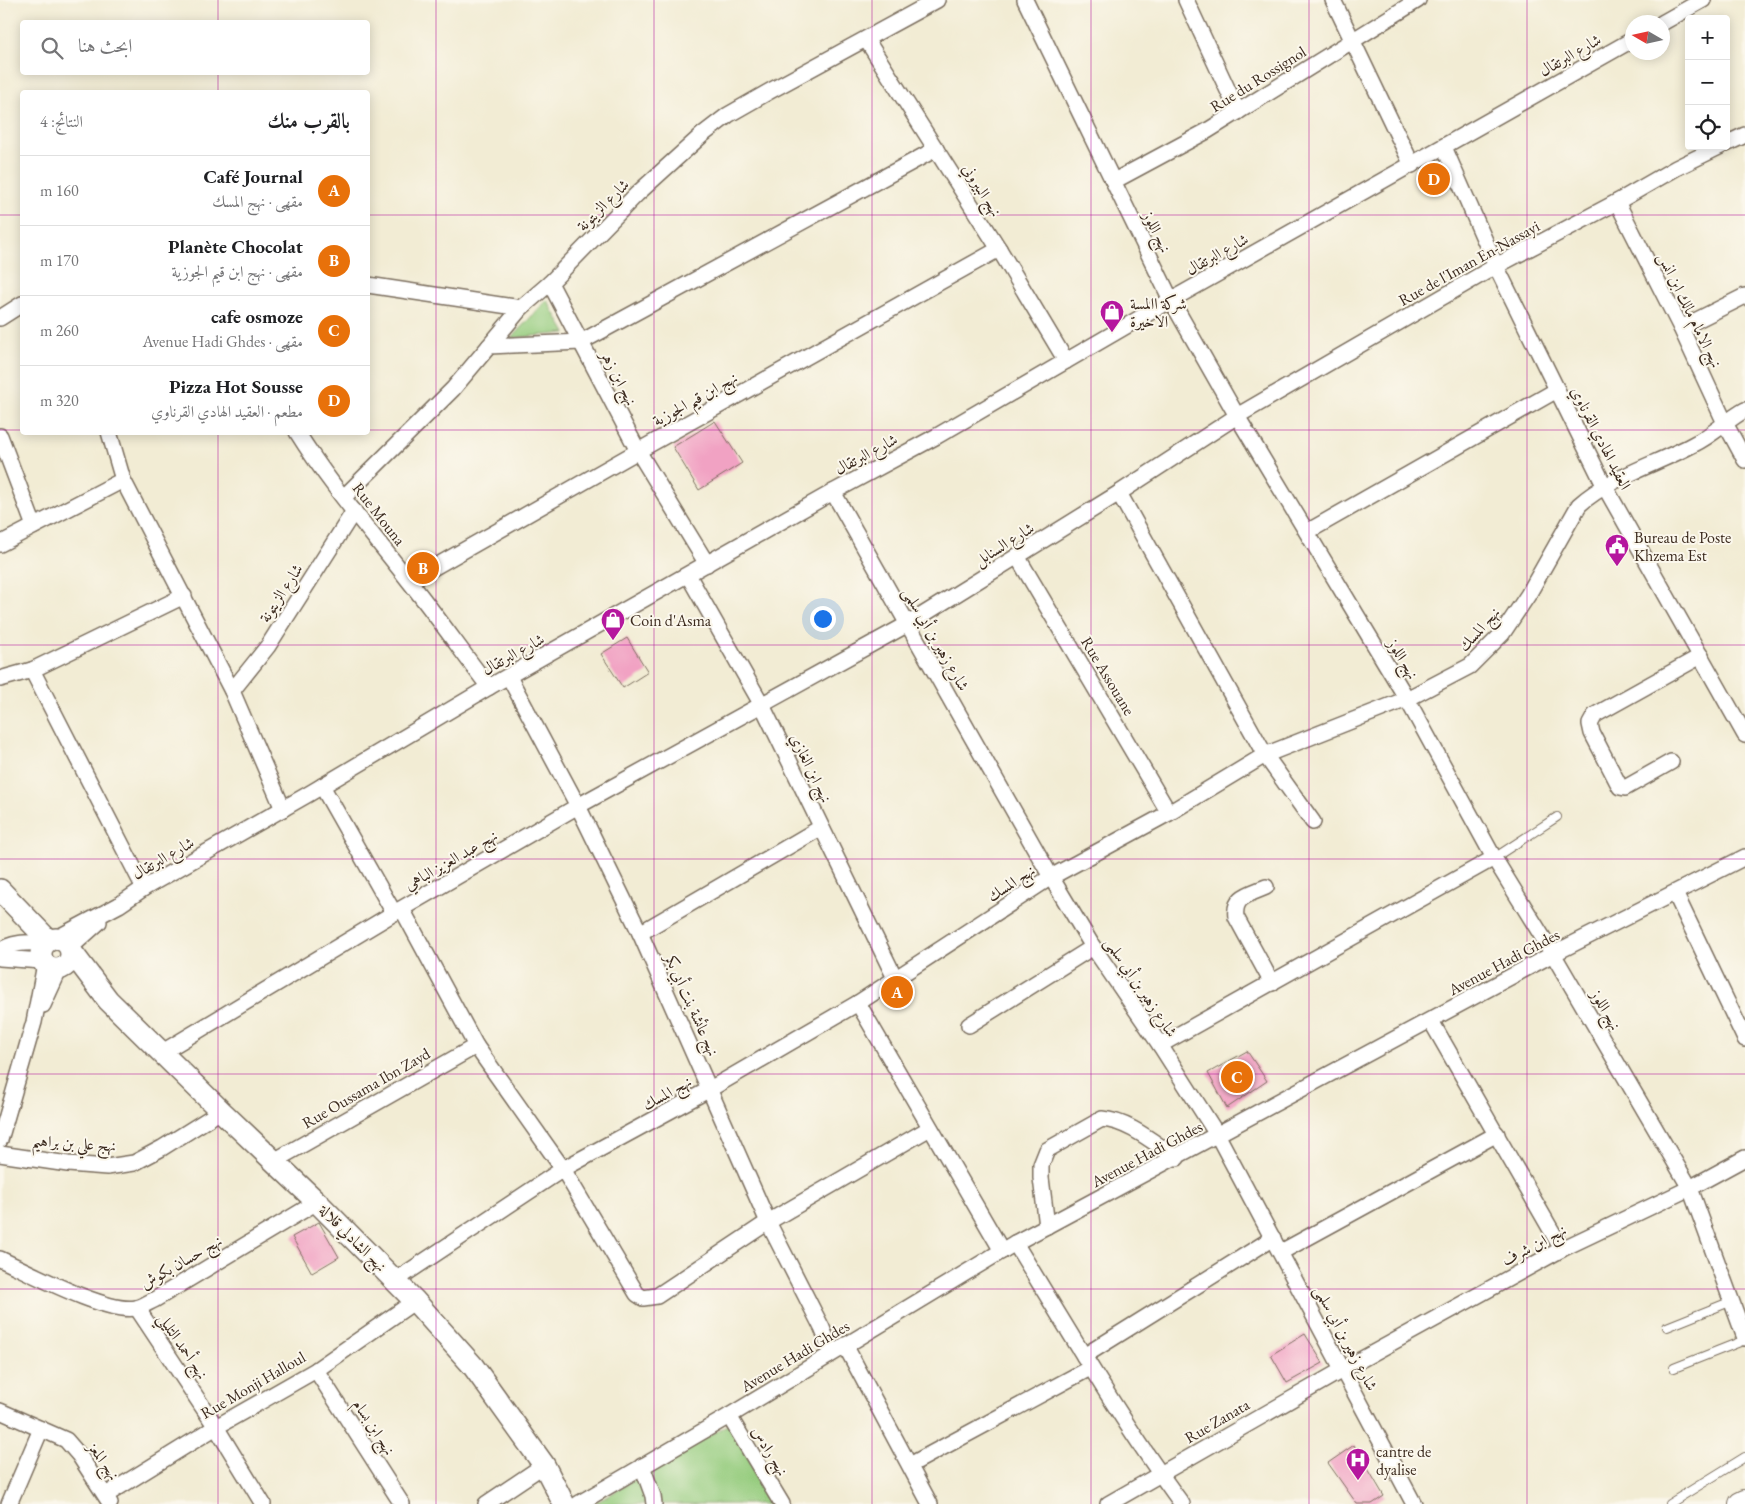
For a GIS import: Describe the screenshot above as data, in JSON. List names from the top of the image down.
{
  "streets": {
    "street": [
      "شارع البرتقال",
      "Rue du Rossignol",
      "نهج البيروني",
      "شارع الزيتونة",
      "نهج اللوز",
      "Rue de l'Iman En-Nassayi",
      "نهج الامام مالك ابن انس",
      "نهج ابن زهر",
      "نهج ابن قيم الجوزية",
      "العقيد الهادي القرناوي",
      "Rue Mouna",
      "شارع السنابل",
      "نهج المسك",
      "شارع زهير بن أبي سلمى",
      "Rue Assouane",
      "نهج ابن الغازي",
      "نهج عبد العزيز الباهي",
      "Avenue Hadi Ghdes",
      "نهج عائشة بنت أبي بكر",
      "Rue Oussama Ibn Zayd",
      "نهج علي بن براهيم",
      "نهج الشادلي قلالة",
      "نهج ابن شرف",
      "نهج حسان بكوش",
      "نهج أحمد التليلي",
      "Rue Monji Halloul",
      "Rue Zanata",
      "نهج ابن بسام",
      "نهج رادس",
      "نهج المعز"
    ]
  },
  "crossings": [
    ["شارع البرتقال", "نهج البيروني"],
    ["شارع البرتقال", "نهج اللوز"],
    ["شارع البرتقال", "نهج ابن زهر"],
    ["شارع البرتقال", "العقيد الهادي القرناوي"],
    ["شارع البرتقال", "Rue Mouna"],
    ["شارع البرتقال", "شارع زهير بن أبي سلمى"],
    ["شارع البرتقال", "نهج ابن الغازي"],
    ["شارع البرتقال", "نهج عائشة بنت أبي بكر"],
    ["شارع البرتقال", "نهج الشادلي قلالة"],
    ["Rue du Rossignol", "نهج اللوز"],
    ["نهج البيروني", "شارع الزيتونة"],
    ["نهج البيروني", "نهج ابن قيم الجوزية"],
    ["شارع الزيتونة", "نهج ابن زهر"],
    ["شارع الزيتونة", "Rue Mouna"],
    ["نهج اللوز", "Rue de l'Iman En-Nassayi"],
    ["نهج اللوز", "نهج المسك"],
    ["نهج اللوز", "Avenue Hadi Ghdes"],
    ["نهج اللوز", "نهج ابن شرف"],
    ["Rue de l'Iman En-Nassayi", "نهج الامام مالك ابن انس"],
    ["Rue de l'Iman En-Nassayi", "العقيد الهادي القرناوي"],
    ["Rue de l'Iman En-Nassayi", "شارع السنابل"],
    ["نهج الامام مالك ابن انس", "نهج المسك"],
    ["نهج ابن زهر", "نهج ابن قيم الجوزية"],
    ["نهج ابن قيم الجوزية", "Rue Mouna"],
    ["العقيد الهادي القرناوي", "نهج المسك"],
    ["شارع السنابل", "شارع زهير بن أبي سلمى"],
    ["شارع السنابل", "Rue Assouane"],
    ["شارع السنابل", "نهج ابن الغازي"],
    ["شارع السنابل", "نهج عبد العزيز الباهي"],
    ["نهج المسك", "شارع زهير بن أبي سلمى"],
    ["نهج المسك", "Rue Assouane"],
    ["نهج المسك", "نهج ابن الغازي"],
    ["نهج المسك", "نهج عائشة بنت أبي بكر"],
    ["نهج المسك", "نهج الشادلي قلالة"],
    ["شارع زهير بن أبي سلمى", "Avenue Hadi Ghdes"],
    ["شارع زهير بن أبي سلمى", "نهج ابن شرف"],
    ["شارع زهير بن أبي سلمى", "Rue Zanata"],
    ["نهج ابن الغازي", "نهج عبد العزيز الباهي"],
    ["نهج عبد العزيز الباهي", "نهج عائشة بنت أبي بكر"],
    ["نهج عبد العزيز الباهي", "نهج الشادلي قلالة"],
    ["Avenue Hadi Ghdes", "نهج عائشة بنت أبي بكر"],
    ["Avenue Hadi Ghdes", "نهج رادس"],
    ["Rue Oussama Ibn Zayd", "نهج الشادلي قلالة"],
    ["نهج علي بن براهيم", "نهج الشادلي قلالة"],
    ["نهج الشادلي قلالة", "نهج حسان بكوش"],
    ["نهج الشادلي قلالة", "Rue Monji Halloul"],
    ["نهج ابن شرف", "Rue Zanata"],
    ["نهج حسان بكوش", "نهج أحمد التليلي"],
    ["نهج أحمد التليلي", "Rue Monji Halloul"],
    ["Rue Monji Halloul", "نهج ابن بسام"],
    ["Rue Monji Halloul", "نهج المعز"]
  ],
  "places": {
    "shop": ["شركة االمسة الاخيرة", "Coin d'Asma"],
    "public building": ["Bureau de Poste Khzema Est"],
    "hospital": ["cantre de dyalise"]
  },
  "north": "left",
  "page": {
    "map_buttons": ["+", "−"],
    "search": "ابحث هنا",
    "heading": ["بالقرب منك", "النتائج: 4"],
    "list": [
      {
        "mark": "A",
        "name": "Café Journal",
        "note": "مقهى · نهج المسك",
        "value": "160 m"
      },
      {
        "mark": "B",
        "name": "Planète Chocolat",
        "note": "مقهى · نهج ابن قيم الجوزية",
        "value": "170 m"
      },
      {
        "mark": "C",
        "name": "cafe osmoze",
        "note": "مقهى · Avenue Hadi Ghdes",
        "value": "260 m"
      },
      {
        "mark": "D",
        "name": "Pizza Hot Sousse",
        "note": "مطعم · العقيد الهادي القرناوي",
        "value": "320 m"
      }
    ],
    "pins": [
      "D",
      "B",
      "A",
      "C"
    ]
  }
}
